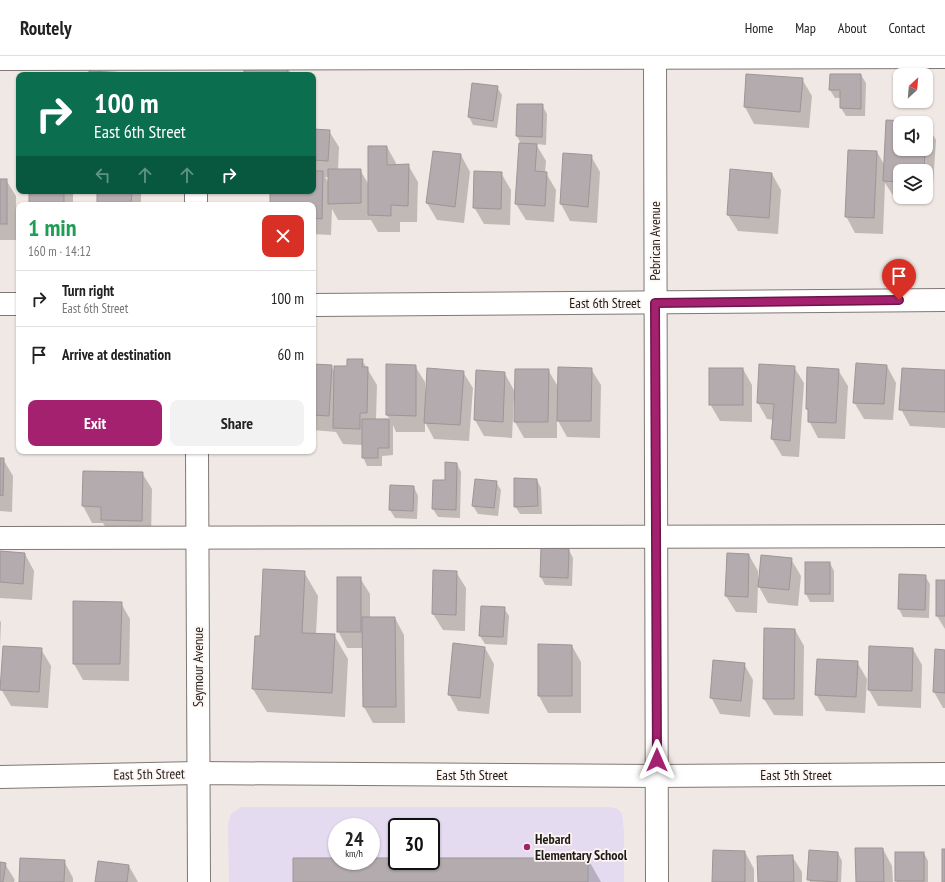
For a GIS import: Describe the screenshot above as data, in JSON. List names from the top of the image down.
{
  "streets": {
    "street": [
      "Pebrican Avenue",
      "East 6th Street",
      "Seymour Avenue",
      "East 5th Street"
    ]
  },
  "crossings": [
    ["Pebrican Avenue", "East 6th Street"],
    ["Pebrican Avenue", "East 5th Street"],
    ["Seymour Avenue", "East 5th Street"]
  ],
  "places": ["Hebard Elementary School"],
  "north": "top right",
  "page": {
    "header": "Routely",
    "nav": [
      "Home",
      "Map",
      "About",
      "Contact"
    ],
    "turn": ["100 m", "East 6th Street"],
    "heading": ["1 min", "160 m · 14:12"],
    "list": [
      {
        "name": "Turn right",
        "note": "East 6th Street",
        "value": "100 m"
      },
      {
        "name": "Arrive at destination",
        "value": "60 m"
      }
    ],
    "buttons": ["Exit", "Share"],
    "speed": "24 km/h",
    "limit": "30"
  }
}
